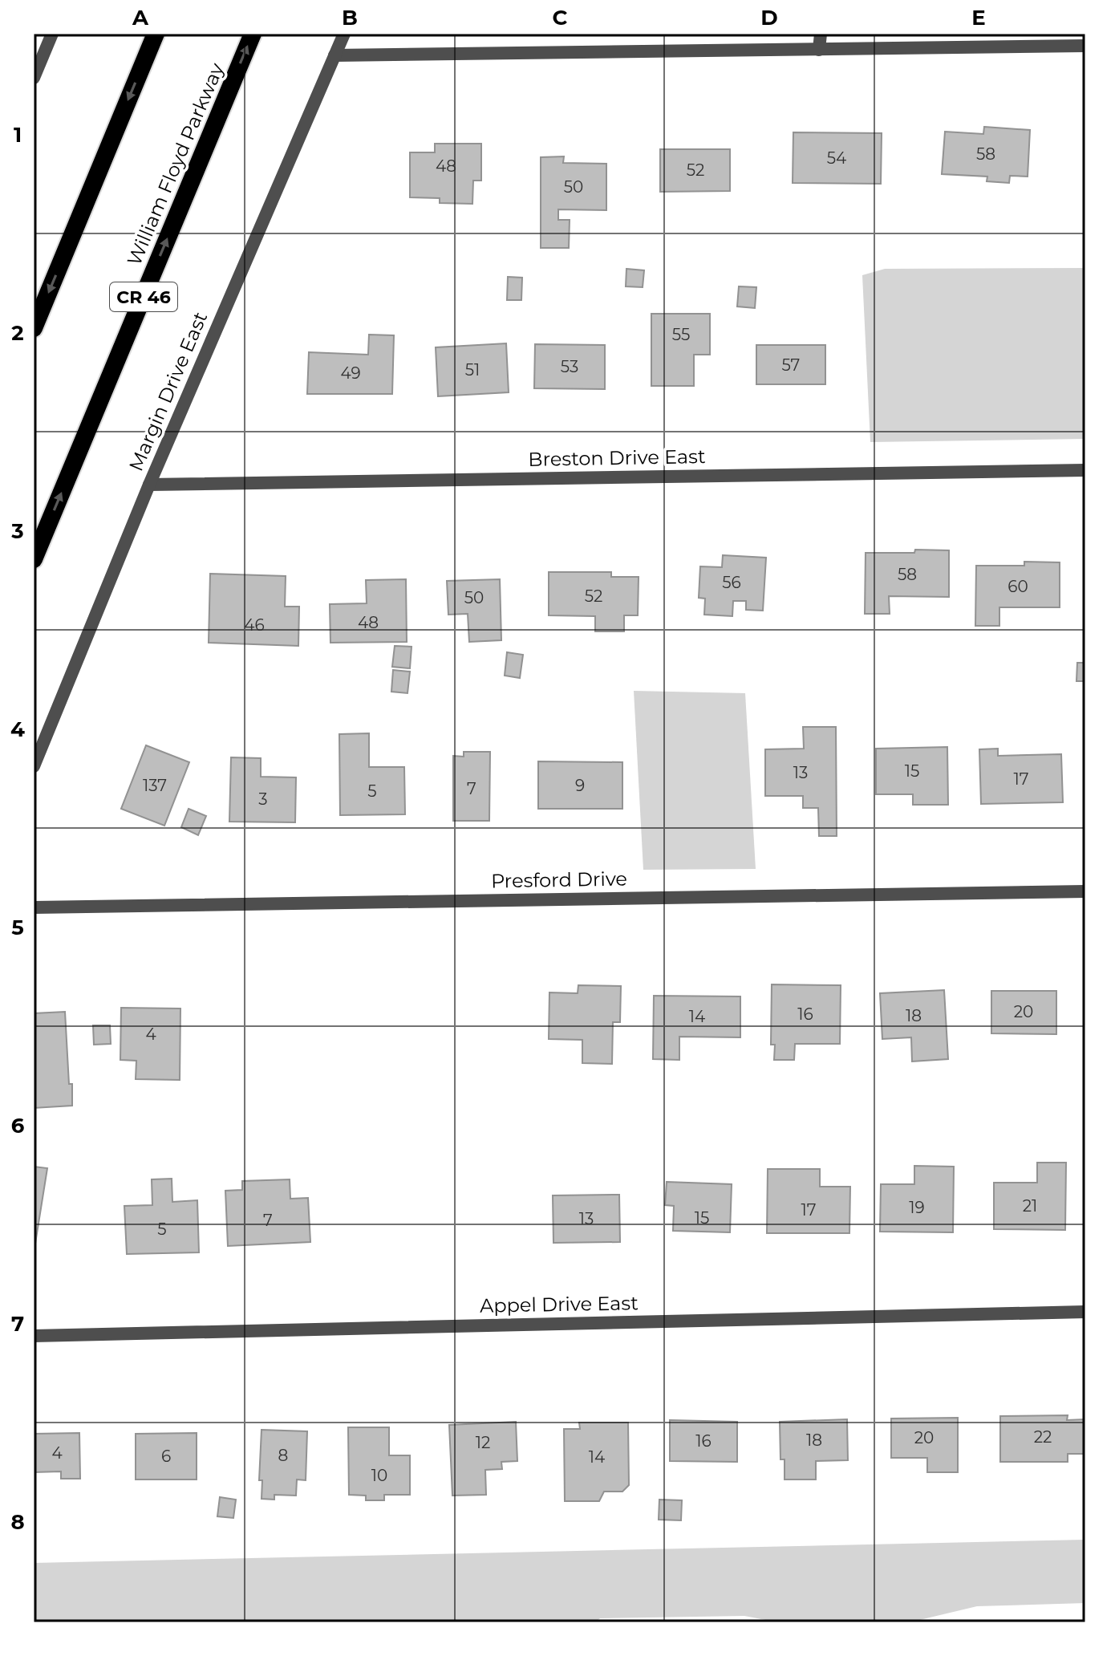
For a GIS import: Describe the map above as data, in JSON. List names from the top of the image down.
{
  "streets": {
    "highway": ["William Floyd Parkway", "CR 46"],
    "street": [
      "Margin Drive East",
      "Breston Drive East",
      "Presford Drive",
      "Appel Drive East"
    ]
  },
  "crossings": [
    ["Margin Drive East", "Breston Drive East"]
  ],
  "house_numbers": [
    "58",
    "54",
    "48",
    "52",
    "50",
    "55",
    "57",
    "53",
    "51",
    "49",
    "58",
    "56",
    "60",
    "52",
    "50",
    "48",
    "46",
    "15",
    "13",
    "17",
    "137",
    "9",
    "7",
    "5",
    "3",
    "20",
    "16",
    "18",
    "14",
    "4",
    "21",
    "19",
    "17",
    "15",
    "13",
    "7",
    "5",
    "22",
    "20",
    "18",
    "16",
    "12",
    "4",
    "8",
    "6",
    "14",
    "10"
  ],
  "grid": {
    "columns": [
      "A",
      "B",
      "C",
      "D",
      "E"
    ],
    "rows": [
      "1",
      "2",
      "3",
      "4",
      "5",
      "6",
      "7",
      "8"
    ]
  }
}
